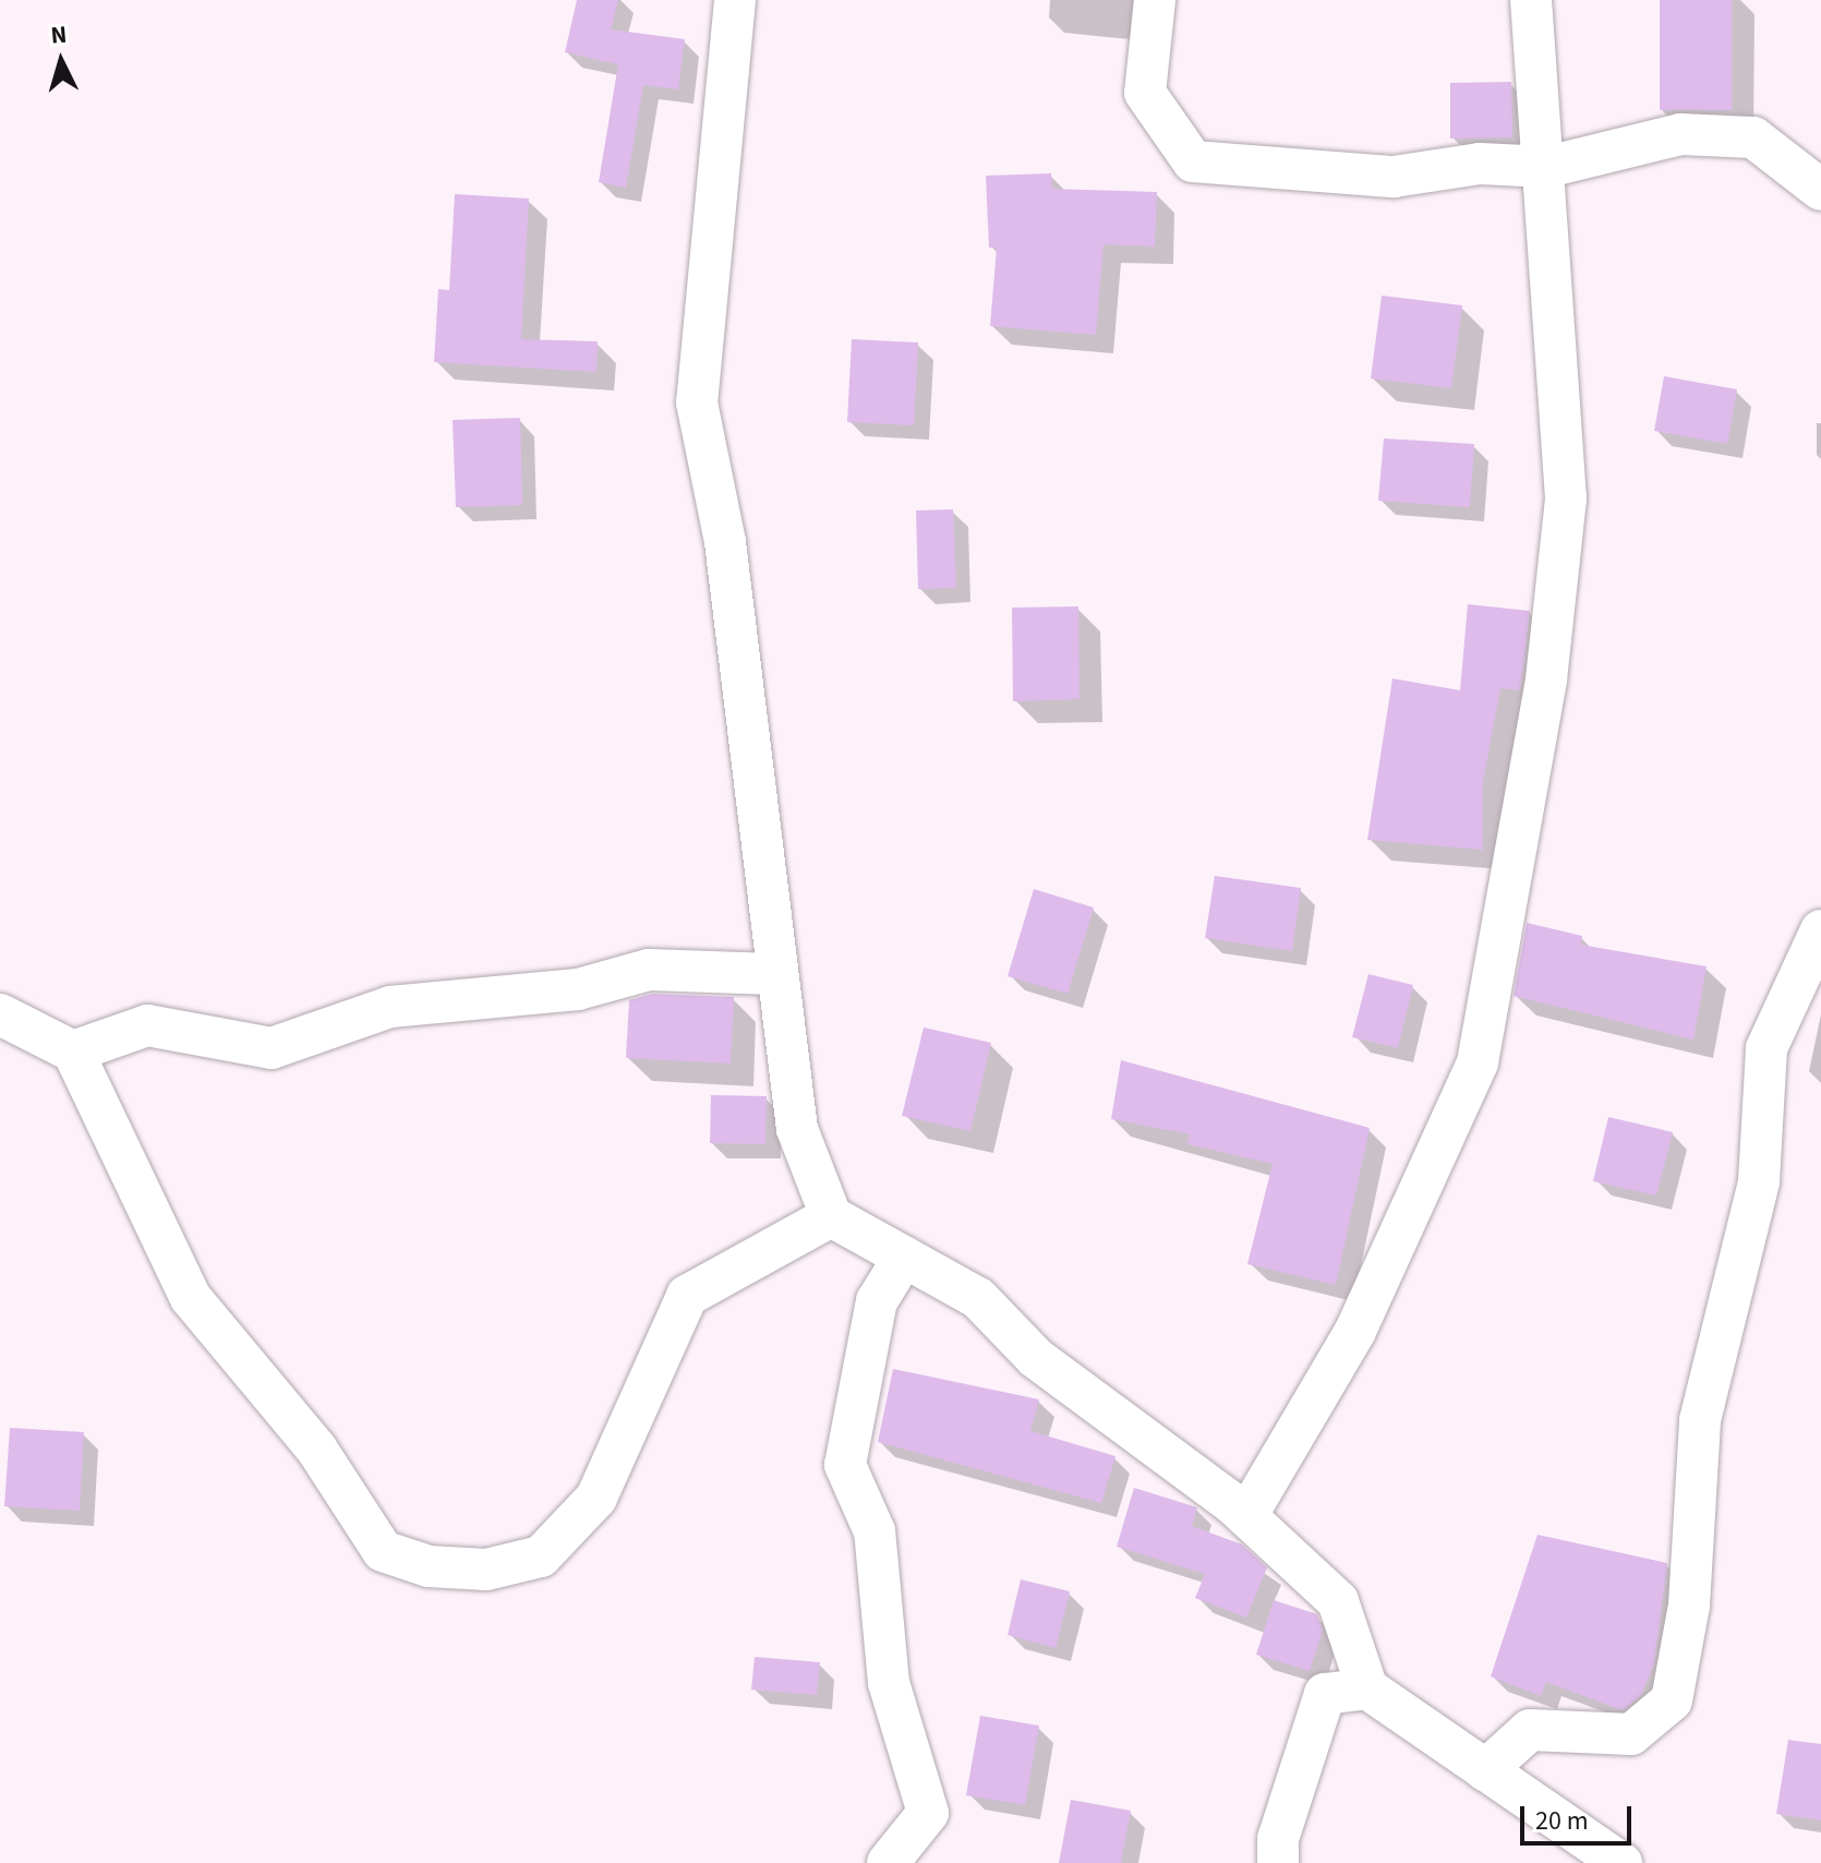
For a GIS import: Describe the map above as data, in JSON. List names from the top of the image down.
{
  "scale_bar": "20 m",
  "north": "top"
}
